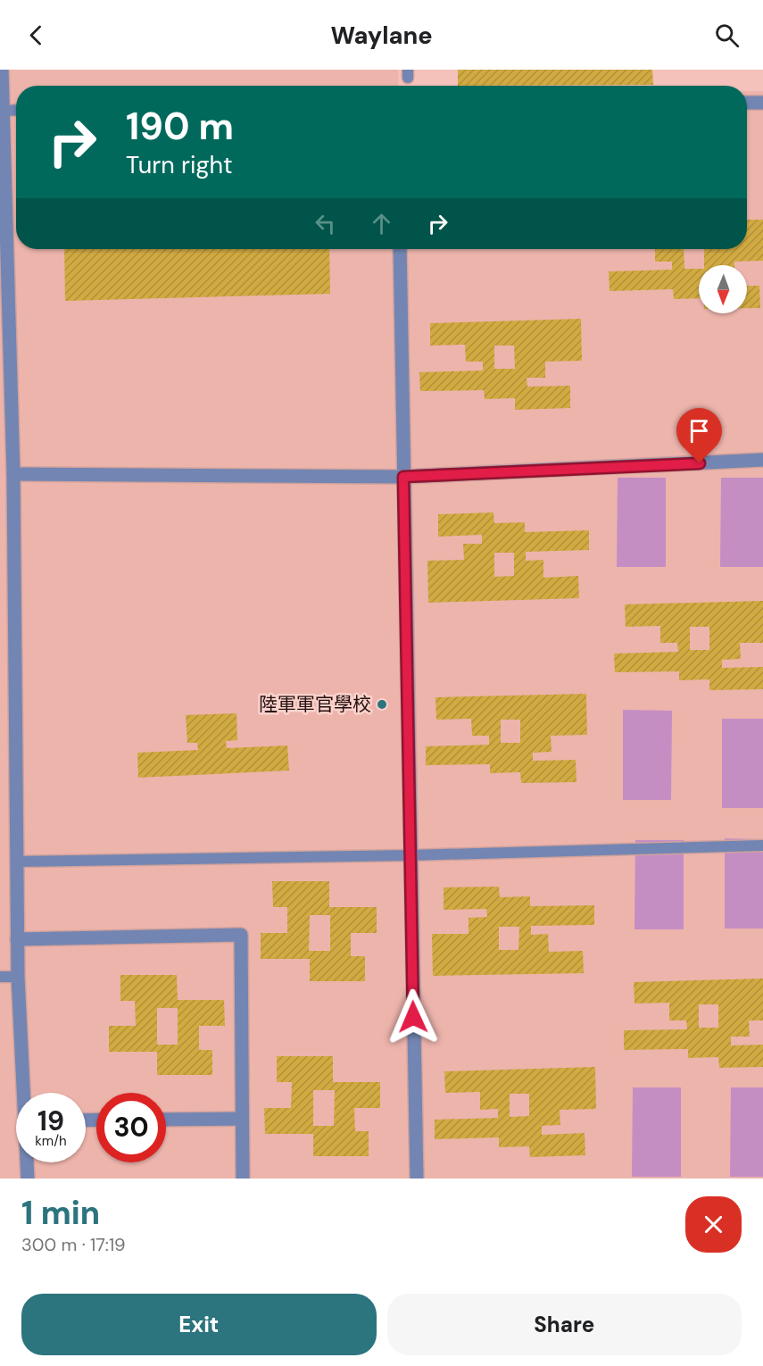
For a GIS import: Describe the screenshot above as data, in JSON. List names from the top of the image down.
{
  "places": ["陸軍軍官學校"],
  "north": "bottom",
  "page": {
    "header": "Waylane",
    "turn": ["190 m", "Turn right"],
    "speed": "19 km/h",
    "limit": "30",
    "heading": ["1 min", "300 m · 17:19"],
    "buttons": ["Exit", "Share"]
  }
}
